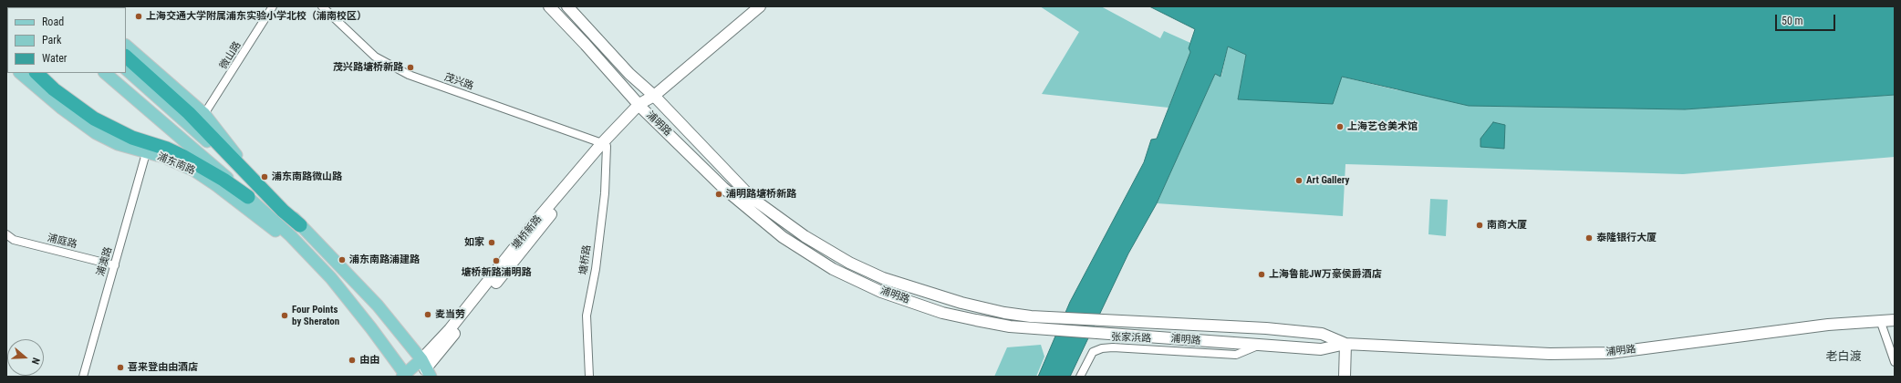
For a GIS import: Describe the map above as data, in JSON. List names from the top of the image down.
{
  "streets": {
    "main road": ["浦明路", "浦东南路", "塘桥新路"],
    "street": [
      "微山路",
      "茂兴路",
      "浦庭路",
      "塘桥路",
      "浦澳路",
      "张家浜路"
    ]
  },
  "crossings": [
    ["茂兴路", "塘桥新路"],
    ["茂兴路", "塘桥路"],
    ["浦明路", "塘桥新路"],
    ["浦明路", "张家浜路"],
    ["浦东南路", "塘桥新路"],
    ["浦东南路", "浦澳路"],
    ["塘桥新路", "塘桥路"],
    ["浦庭路", "浦澳路"]
  ],
  "districts": ["老白渡"],
  "places": [
    "上海交通大学附属浦东实验小学北校（浦南校区）",
    "茂兴路塘桥新路",
    "上海艺仓美术馆",
    "浦东南路微山路",
    "Art Gallery",
    "浦明路塘桥新路",
    "南商大厦",
    "泰隆银行大厦",
    "如家",
    "浦东南路浦建路",
    "塘桥新路浦明路",
    "上海鲁能JW万豪侯爵酒店",
    "麦当劳",
    "Four Points by Sheraton",
    "由由",
    "喜来登由由酒店"
  ],
  "legend": ["Road", "Park", "Water"],
  "scale_bar": "50 m",
  "north": "right"
}
